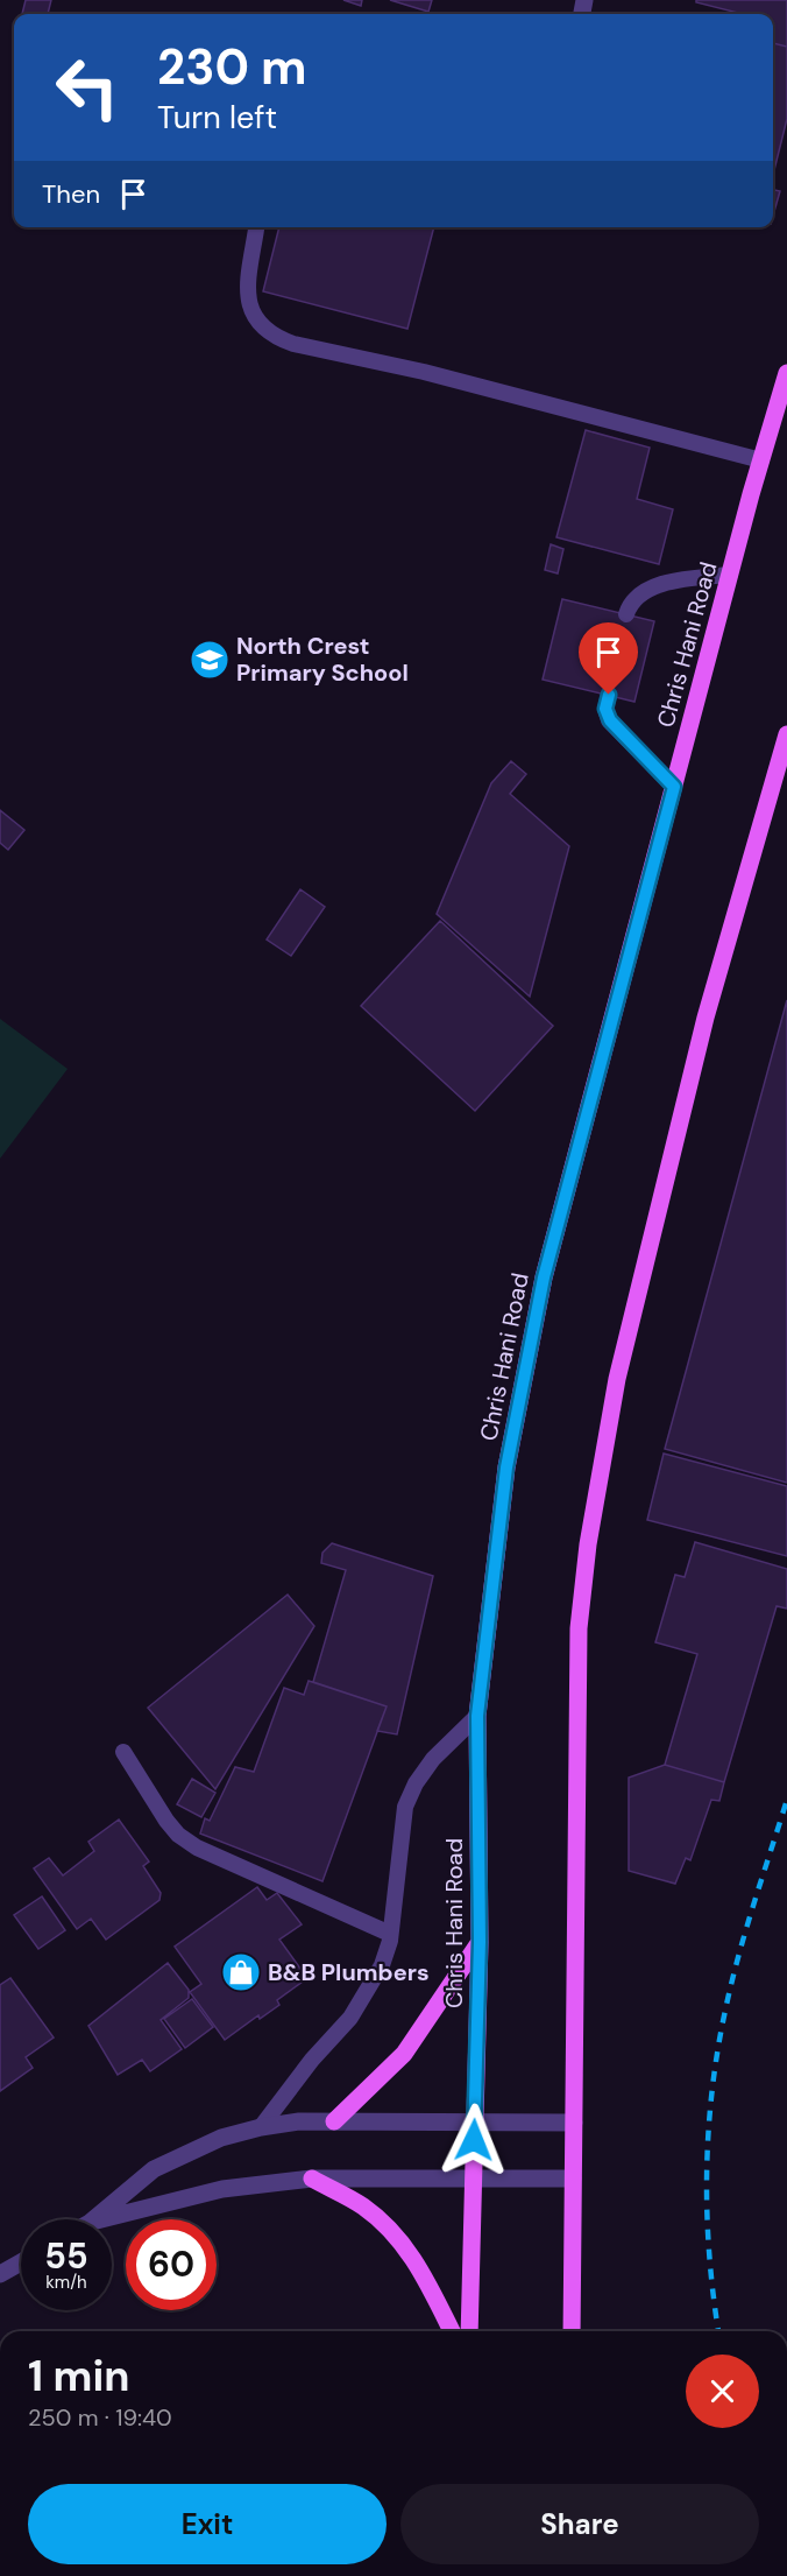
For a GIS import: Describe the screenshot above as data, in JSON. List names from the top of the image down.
{
  "streets": {
    "main road": ["Chris Hani Road"]
  },
  "places": {
    "school or university": ["North Crest Primary School"],
    "shop": ["B&B Plumbers"]
  },
  "page": {
    "turn": ["230 m", "Turn left"],
    "then": "Then",
    "speed": "55 km/h",
    "limit": "60",
    "heading": ["1 min", "250 m · 19:40"],
    "buttons": ["Exit", "Share"]
  }
}
